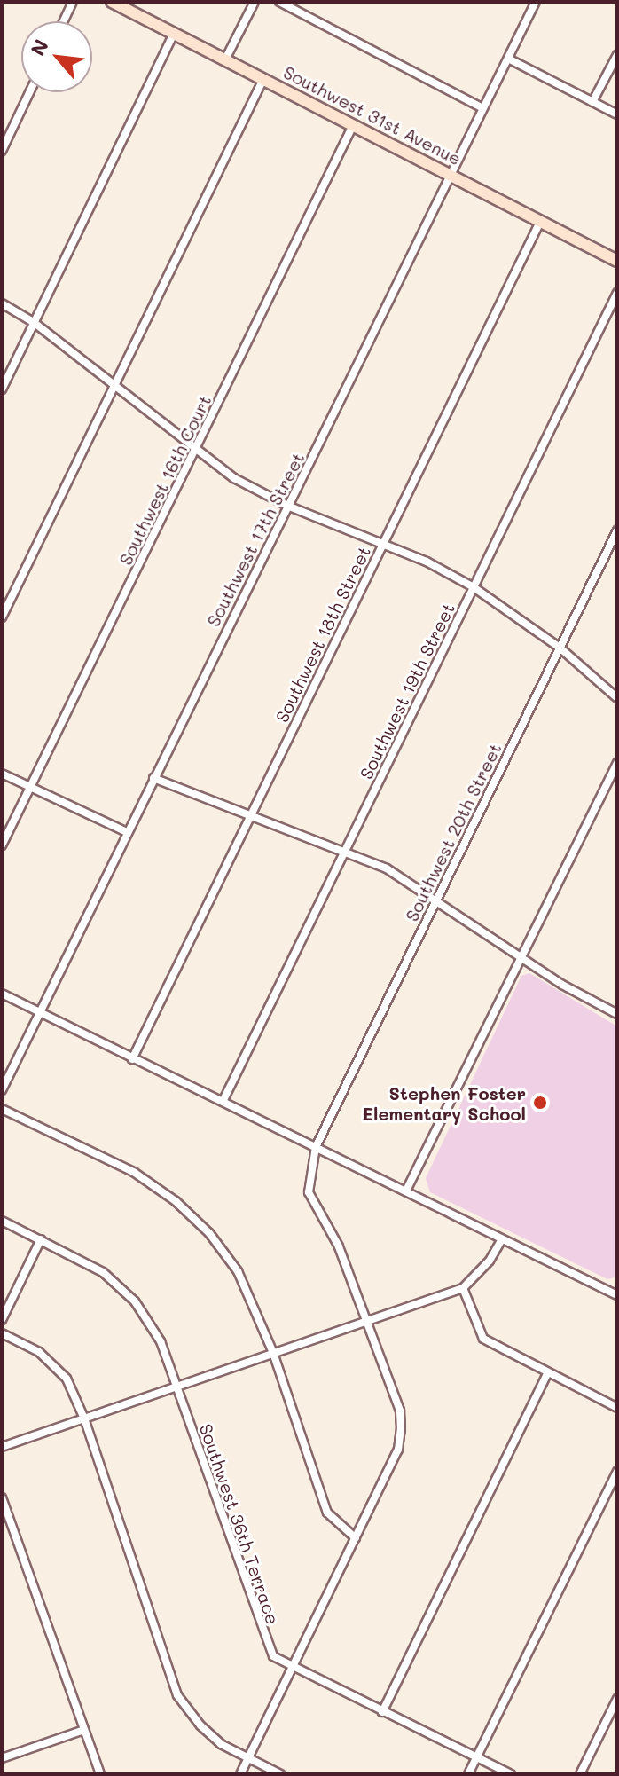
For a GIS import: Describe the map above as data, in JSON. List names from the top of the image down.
{
  "streets": {
    "street": [
      "Southwest 31st Avenue",
      "Southwest 16th Court",
      "Southwest 17th Street",
      "Southwest 18th Street",
      "Southwest 19th Street",
      "Southwest 20th Street",
      "Southwest 36th Terrace"
    ]
  },
  "crossings": [
    ["Southwest 31st Avenue", "Southwest 16th Court"],
    ["Southwest 31st Avenue", "Southwest 17th Street"],
    ["Southwest 31st Avenue", "Southwest 18th Street"],
    ["Southwest 20th Street", "Southwest 36th Terrace"]
  ],
  "places": ["Stephen Foster Elementary School"],
  "north": "top left"
}
